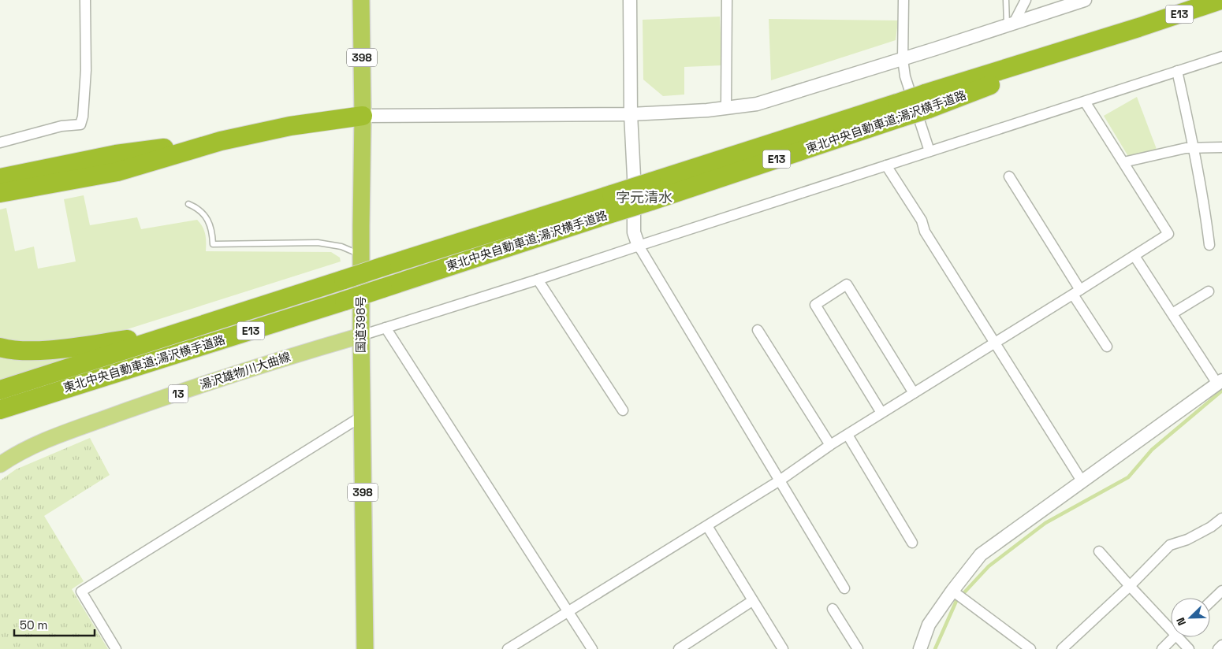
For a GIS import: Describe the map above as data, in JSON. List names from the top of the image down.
{
  "streets": {
    "highway": [
      "E13",
      "398",
      "東北中央自動車道;湯沢横手道路",
      "国道398号"
    ],
    "main road": ["湯沢雄物川大曲線", "13"]
  },
  "crossings": [
    ["国道398号", "湯沢雄物川大曲線"]
  ],
  "districts": ["字元清水"],
  "scale_bar": "50 m",
  "north": "bottom left"
}
